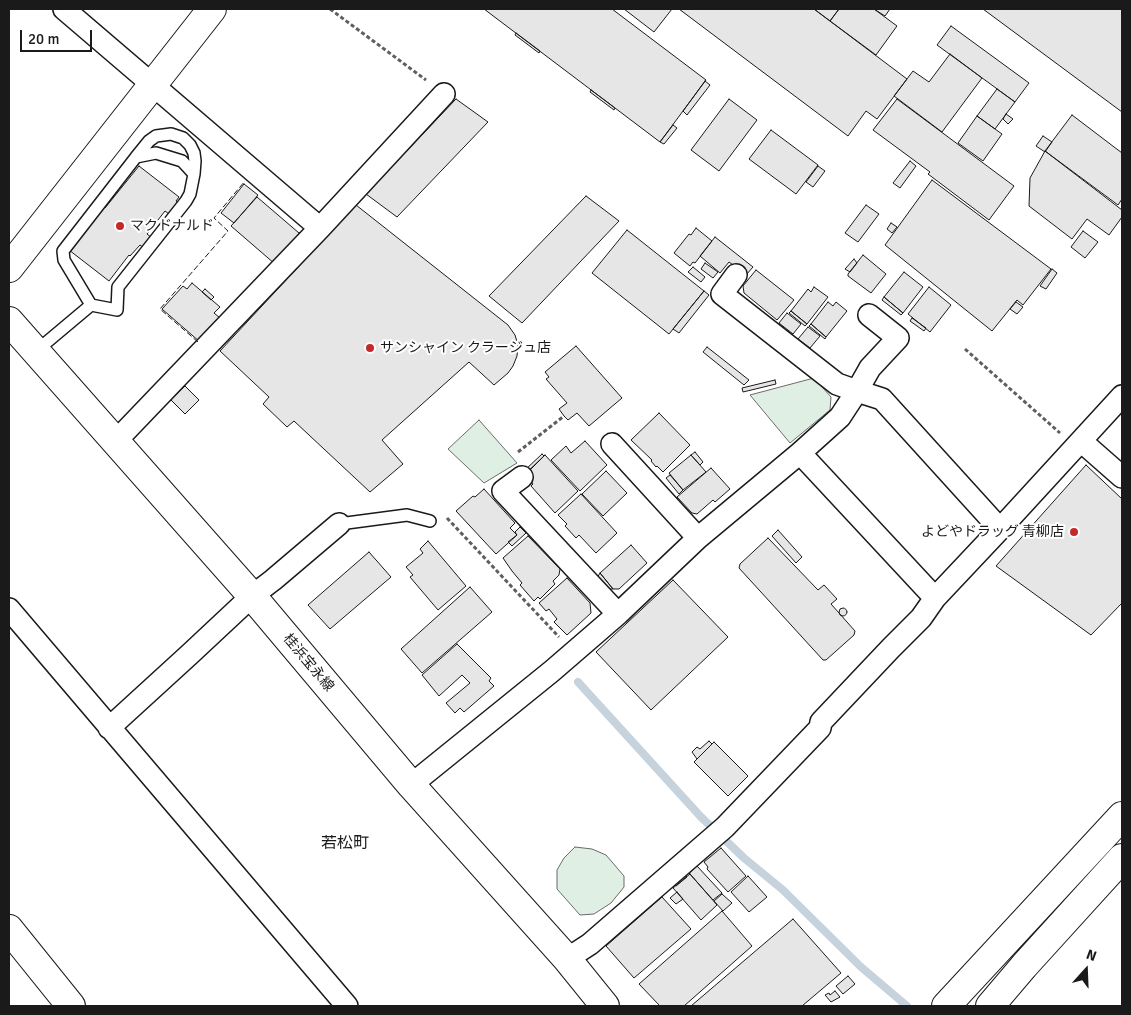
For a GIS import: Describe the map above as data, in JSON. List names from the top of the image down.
{
  "streets": {
    "main road": ["桂浜宝永線"]
  },
  "districts": ["若松町"],
  "places": ["マクドナルド", "サンシャイン クラージュ店", "よどやドラッグ 青柳店"],
  "scale_bar": "20 m",
  "north": "top"
}
